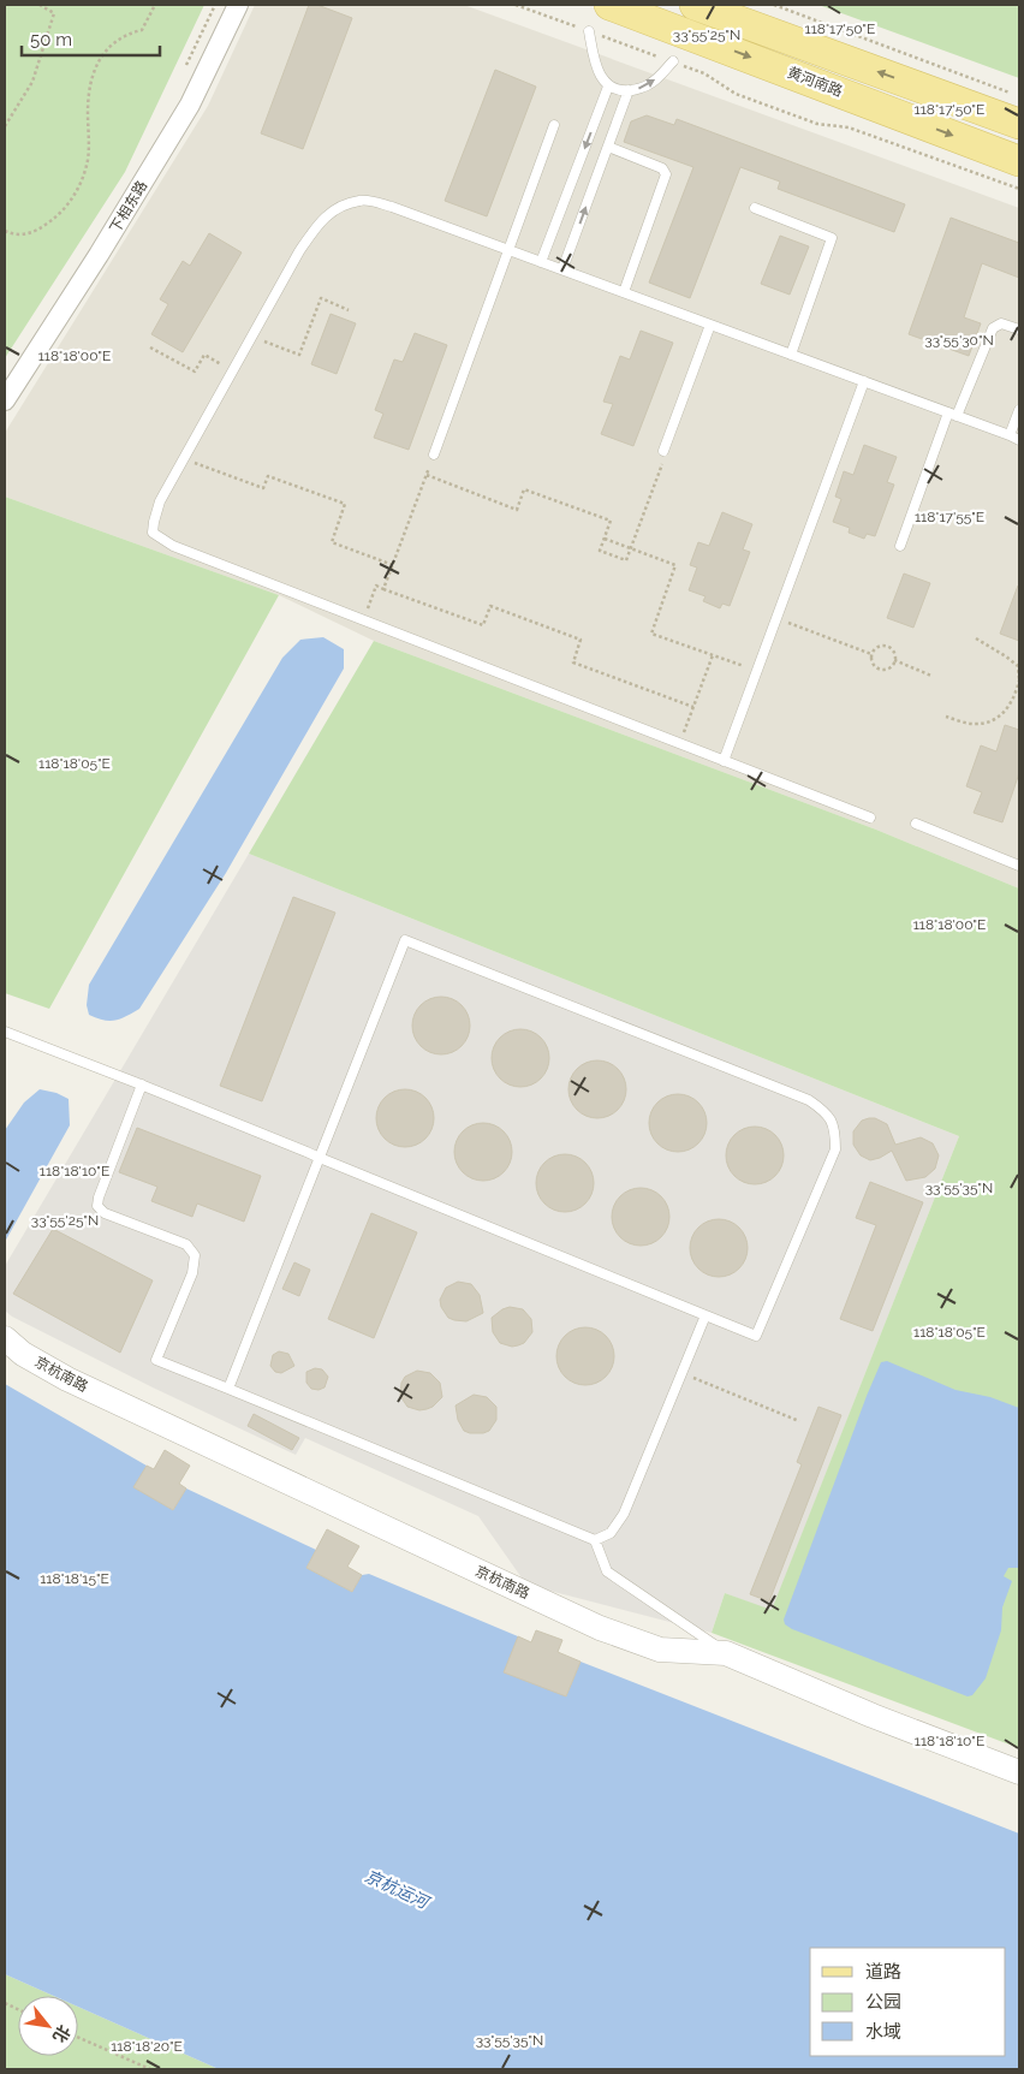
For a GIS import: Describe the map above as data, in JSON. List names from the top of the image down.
{
  "streets": {
    "main road": ["黄河南路"],
    "street": ["下相东路", "京杭南路"]
  },
  "water": ["京杭运河"],
  "legend": ["道路", "公园", "水域"],
  "scale_bar": "50 m",
  "north": "bottom right",
  "coordinates": [
    "118°17'50\"E",
    "33°55'25\"N",
    "33°55'30\"N",
    "118°18'00\"E",
    "118°17'55\"E",
    "118°18'05\"E",
    "118°18'10\"E",
    "33°55'35\"N",
    "118°18'15\"E",
    "118°18'20\"E"
  ]
}
